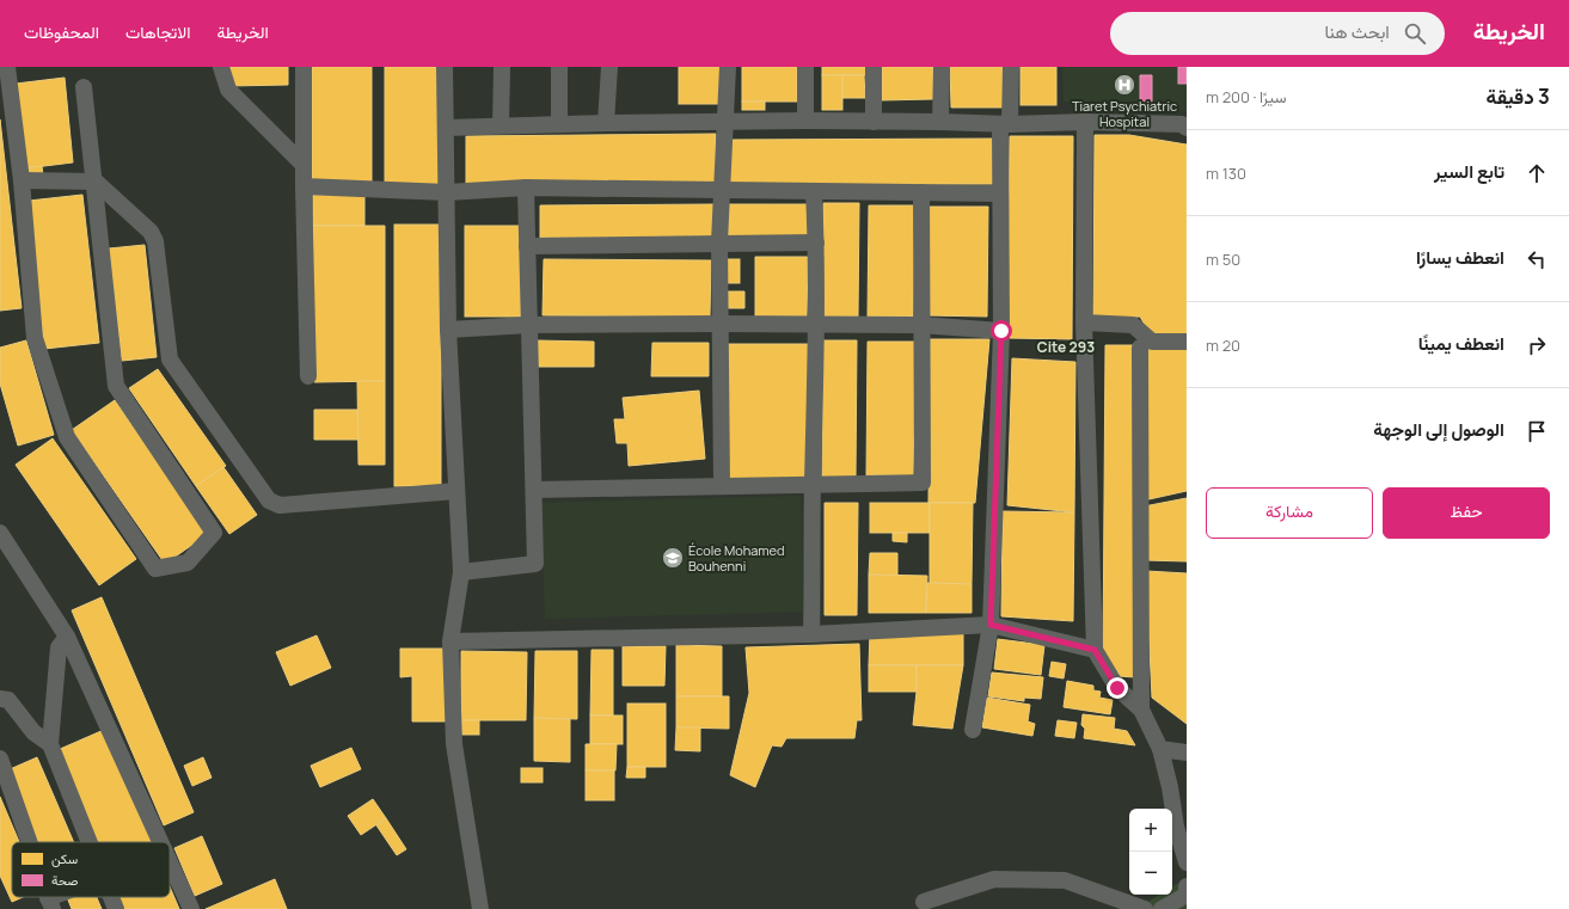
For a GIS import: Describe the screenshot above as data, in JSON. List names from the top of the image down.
{
  "districts": ["Cite 293"],
  "places": {
    "hospital": ["Tiaret Psychiatric Hospital"],
    "school or university": ["École Mohamed Bouhenni"]
  },
  "legend": ["سكن", "صحة"],
  "page": {
    "header": "الخريطة",
    "search": "ابحث هنا",
    "nav": ["الخريطة", "الاتجاهات", "المحفوظات"],
    "heading": ["3 دقيقة", "سيرًا · 200 m"],
    "list": [
      ["تابع السير", "130 m"],
      ["انعطف يسارًا", "50 m"],
      ["انعطف يمينًا", "20 m"],
      "الوصول إلى الوجهة"
    ],
    "buttons": ["حفظ", "مشاركة"],
    "map_buttons": ["+", "−"]
  }
}
